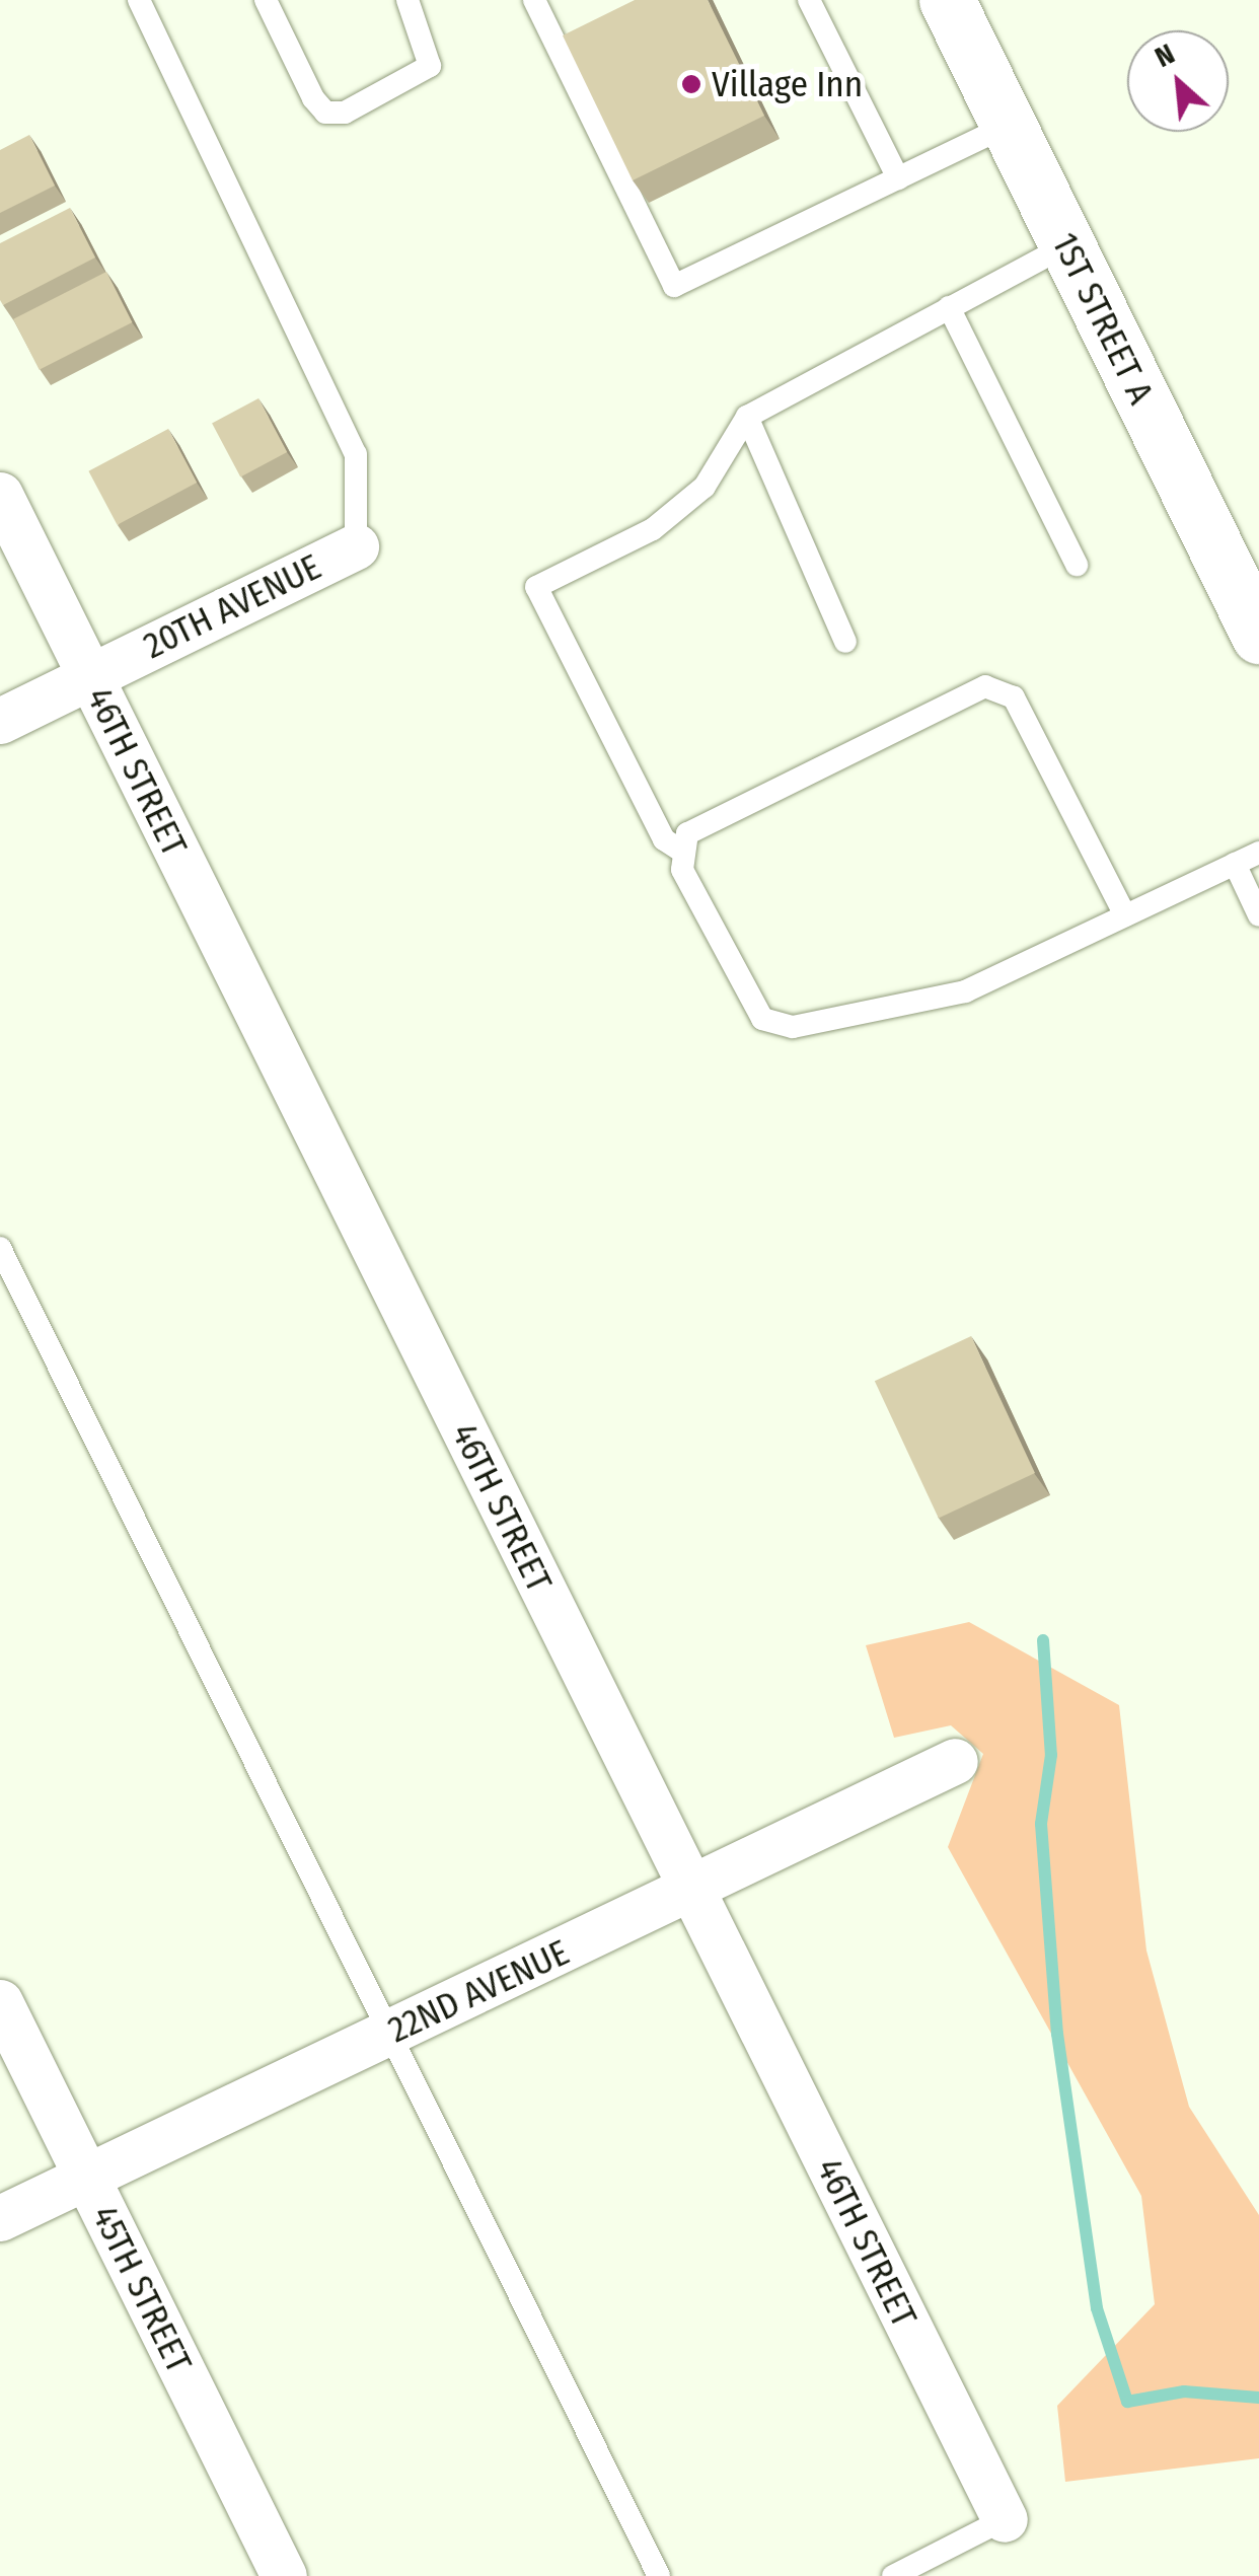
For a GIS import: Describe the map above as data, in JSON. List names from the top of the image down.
{
  "streets": {
    "street": [
      "1ST STREET A",
      "20TH AVENUE",
      "46TH STREET",
      "22ND AVENUE",
      "45TH STREET"
    ]
  },
  "crossings": [
    ["20TH AVENUE", "46TH STREET"],
    ["46TH STREET", "22ND AVENUE"],
    ["22ND AVENUE", "45TH STREET"]
  ],
  "places": ["Village Inn"],
  "north": "top left"
}
